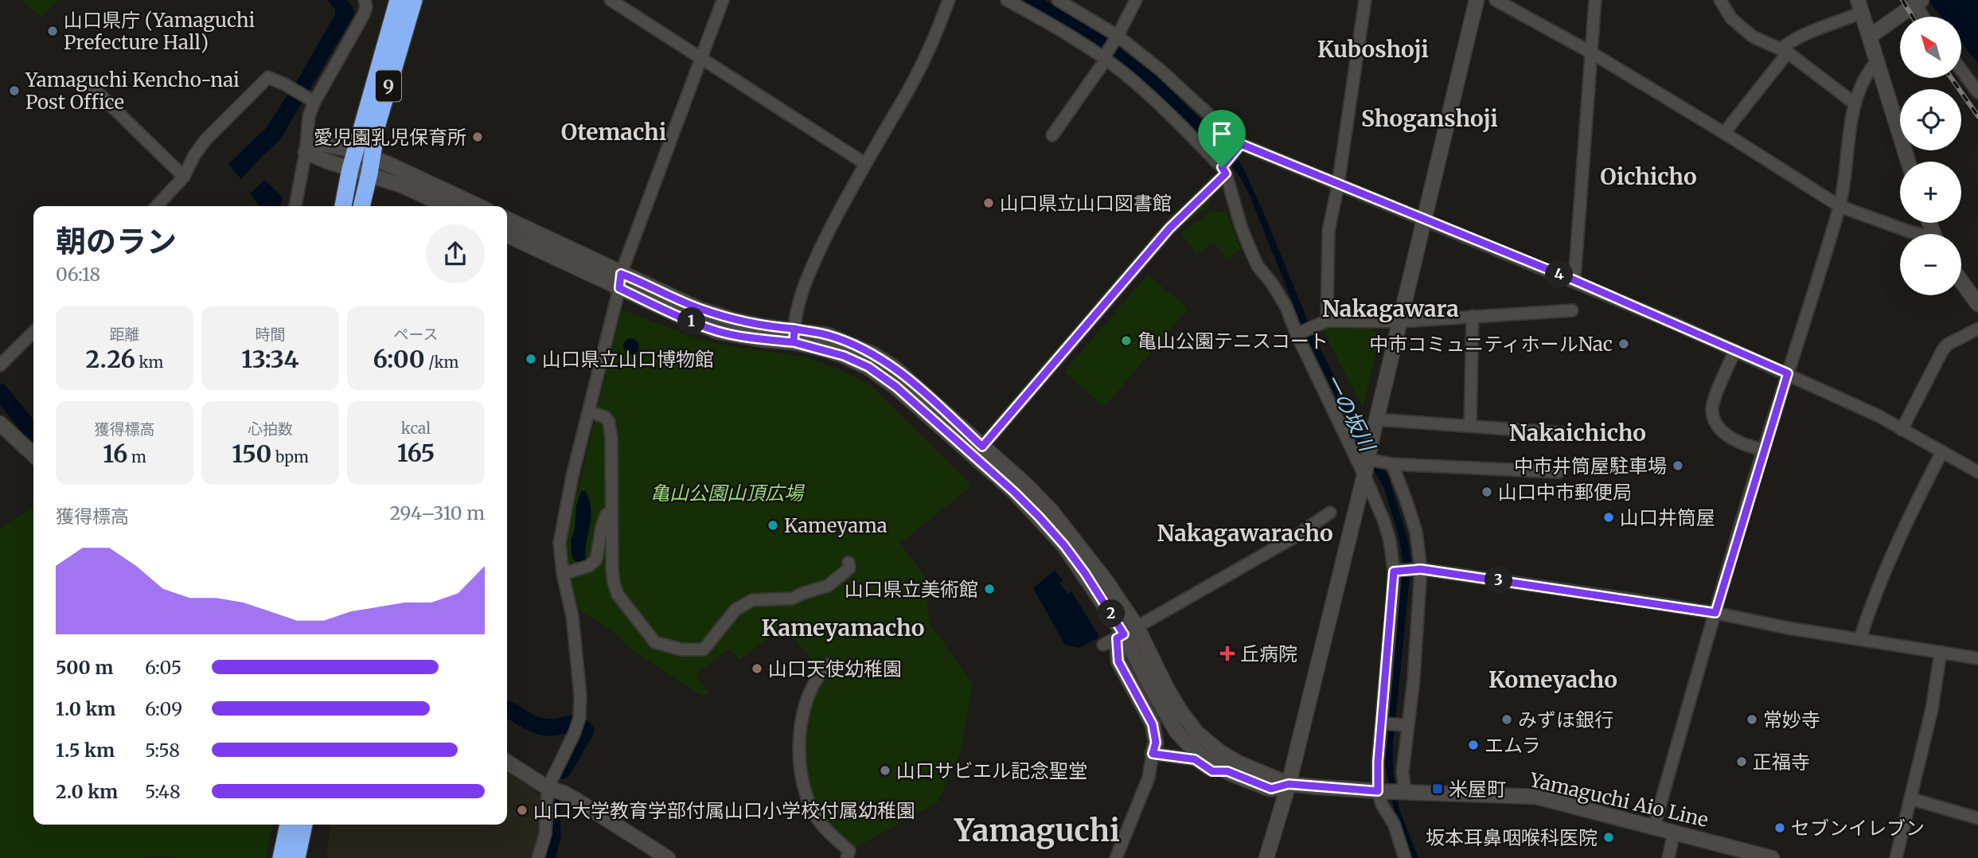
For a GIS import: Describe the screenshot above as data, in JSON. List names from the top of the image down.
{
  "streets": {
    "highway": ["9"],
    "main road": ["Yamaguchi Aio Line"]
  },
  "districts": [
    "Kuboshoji",
    "Shoganshoji",
    "Otemachi",
    "Oichicho",
    "Nakagawara",
    "Nakaichicho",
    "Nakagawaracho",
    "Kameyamacho",
    "Komeyacho",
    "Yamaguchi"
  ],
  "water": ["一の坂川"],
  "parks": ["亀山公園山頂広場"],
  "places": {
    "other": [
      "山口県庁 (Yamaguchi Prefecture Hall)",
      "Yamaguchi Kencho-nai Post Office",
      "愛児園乳児保育所",
      "山口県立山口図書館",
      "亀山公園テニスコート",
      "中市コミュニティホールNac",
      "山口県立山口博物館",
      "中市井筒屋駐車場",
      "山口中市郵便局",
      "山口井筒屋",
      "Kameyama",
      "山口県立美術館",
      "山口天使幼稚園",
      "みずほ銀行",
      "常妙寺",
      "エムラ",
      "正福寺",
      "山口サビエル記念聖堂",
      "山口大学教育学部付属山口小学校付属幼稚園",
      "セブンイレブン",
      "坂本耳鼻咽喉科医院"
    ],
    "health": ["丘病院"],
    "transit": ["米屋町"]
  },
  "north": "top left",
  "page": {
    "map_buttons": ["+", "−"],
    "heading": ["朝のラン", "06:18"],
    "pins": [
      "4",
      "1",
      "3",
      "2"
    ],
    "stats": [
      ["距離", "2.26 km"],
      ["時間", "13:34"],
      ["ペース", "6:00 /km"],
      ["獲得標高", "16 m"],
      ["心拍数", "150 bpm"],
      ["kcal", "165"]
    ],
    "chart": ["獲得標高", "294–310 m"],
    "list": [
      {
        "name": "500 m",
        "note": "6:05"
      },
      {
        "name": "1.0 km",
        "note": "6:09"
      },
      {
        "name": "1.5 km",
        "note": "5:58"
      },
      {
        "name": "2.0 km",
        "note": "5:48"
      }
    ]
  }
}
